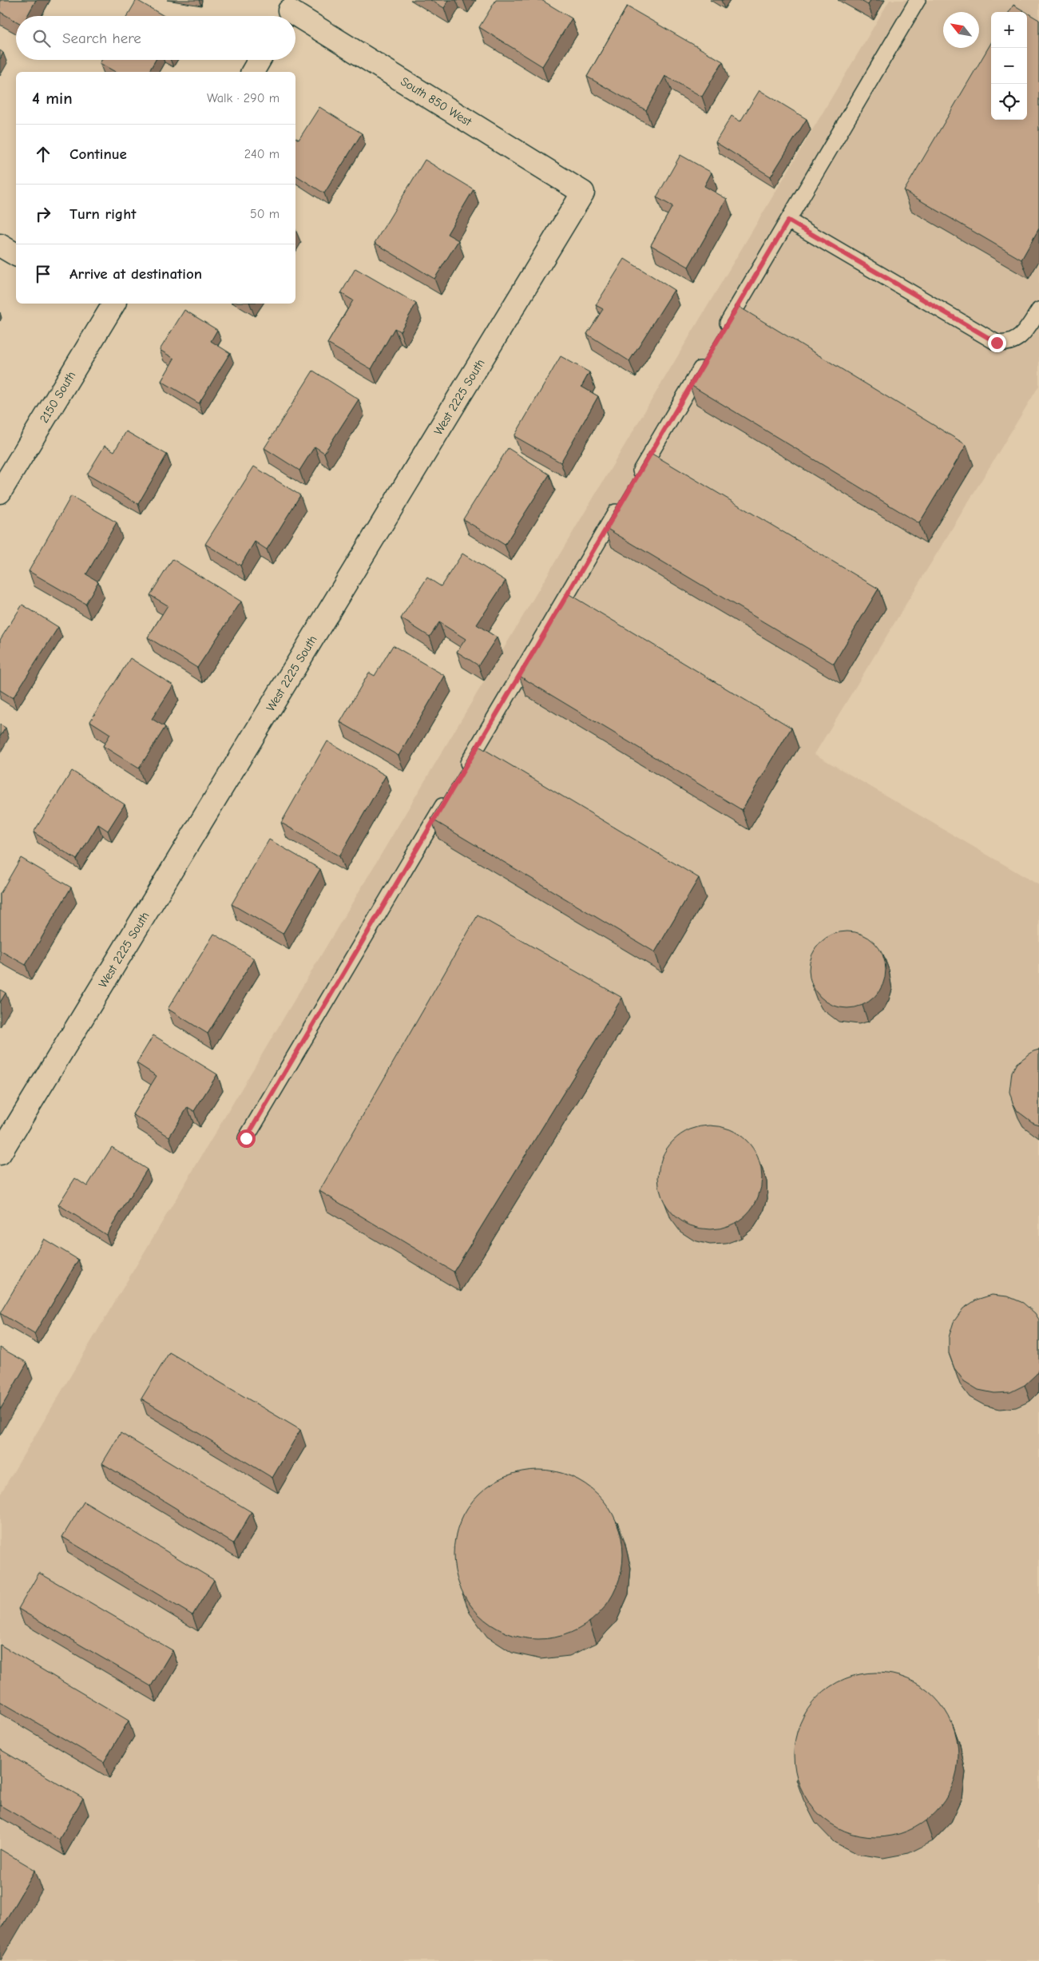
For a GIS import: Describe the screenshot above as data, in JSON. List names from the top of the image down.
{
  "streets": {
    "street": ["South 850 West", "2150 South", "West 2225 South"]
  },
  "crossings": [
    ["South 850 West", "West 2225 South"]
  ],
  "north": "top left",
  "page": {
    "map_buttons": ["+", "−"],
    "search": "Search here",
    "heading": ["4 min", "Walk · 290 m"],
    "list": [
      ["Continue", "240 m"],
      ["Turn right", "50 m"],
      "Arrive at destination"
    ]
  }
}
